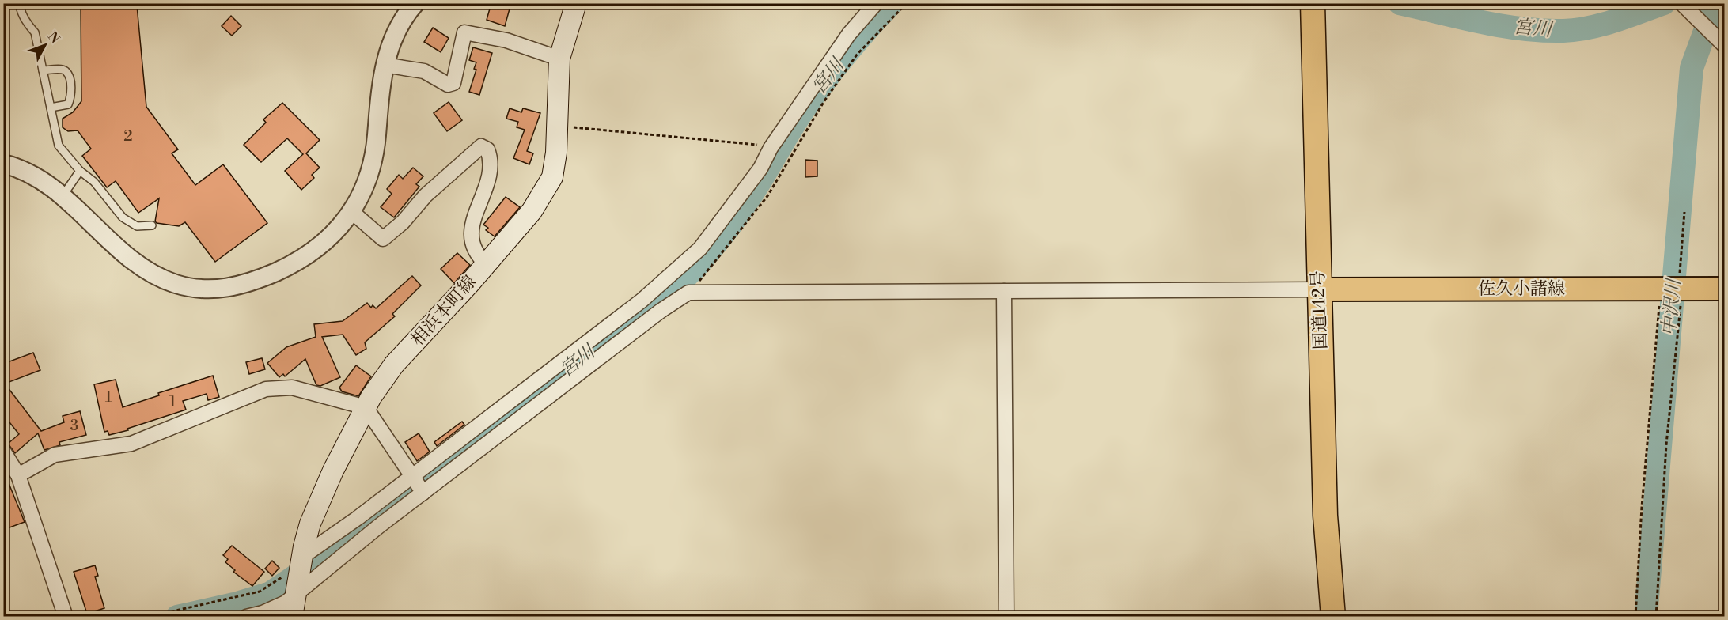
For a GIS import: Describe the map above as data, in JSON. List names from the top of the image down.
{
  "streets": {
    "highway": ["国道142号"],
    "main road": ["佐久小諸線", "相浜本町線"]
  },
  "crossings": [
    ["佐久小諸線", "国道142号"]
  ],
  "water": ["宮川", "中沢川"],
  "house_numbers": [
    "2",
    "1",
    "1",
    "3"
  ],
  "north": "top right"
}
